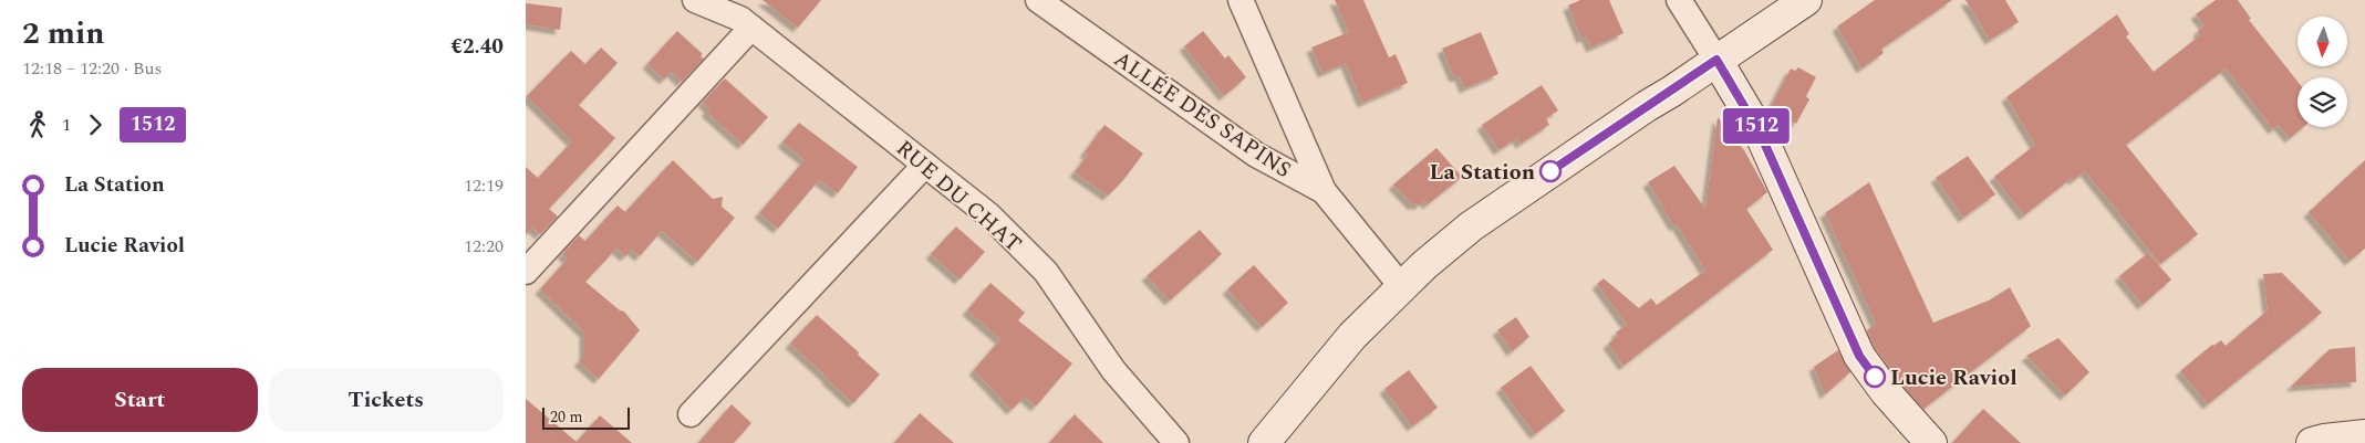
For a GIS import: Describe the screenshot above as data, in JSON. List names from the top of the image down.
{
  "streets": {
    "street": ["ALLÉE DES SAPINS", "RUE DU CHAT"]
  },
  "places": ["La Station", "Lucie Raviol"],
  "lines": ["bus line 1512"],
  "scale_bar": "20 m",
  "north": "bottom",
  "page": {
    "heading": ["2 min", "12:18 – 12:20 · Bus", "€2.40"],
    "on_map": "1512",
    "legs": ["1", "1512"],
    "list": [
      {
        "name": "La Station",
        "value": "12:19"
      },
      {
        "name": "Lucie Raviol",
        "value": "12:20"
      }
    ],
    "buttons": ["Start", "Tickets"],
    "scale": "20 m"
  }
}
